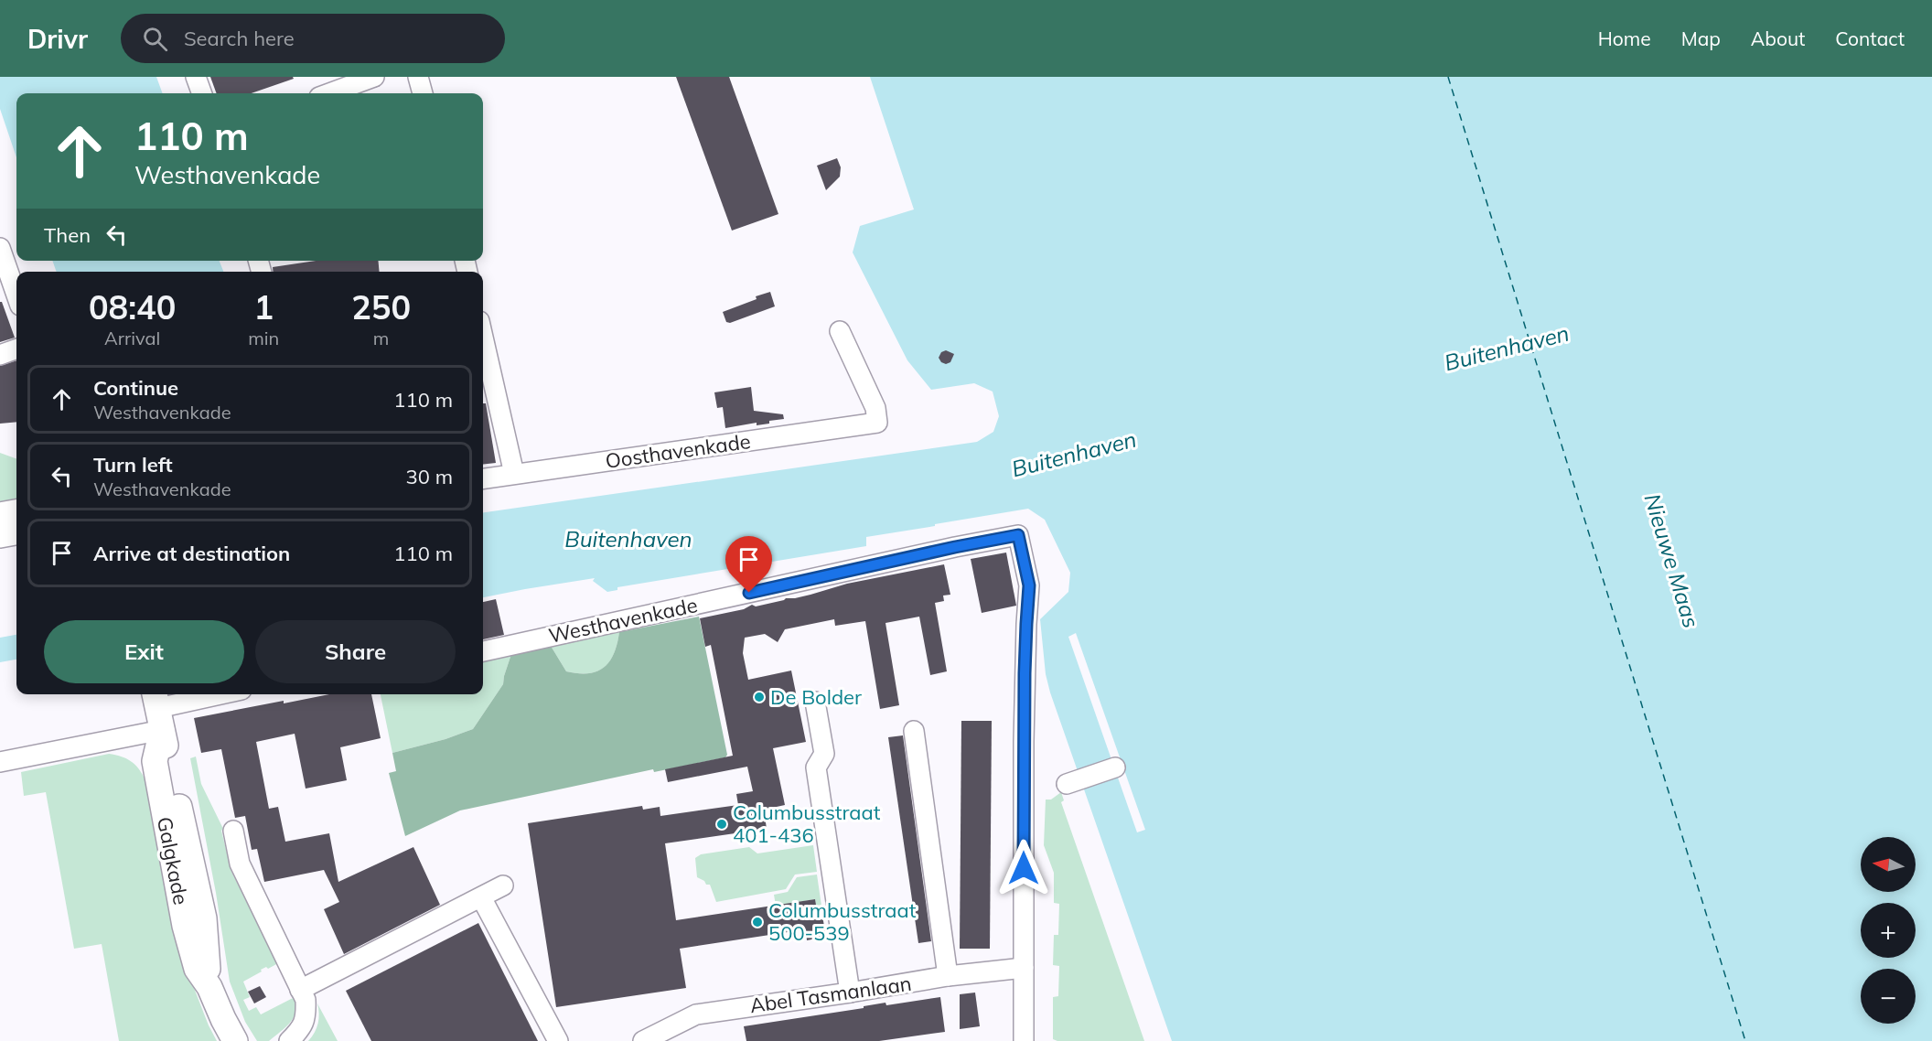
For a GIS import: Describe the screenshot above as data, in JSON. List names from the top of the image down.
{
  "streets": {
    "main road": ["Galgkade"],
    "street": ["Oosthavenkade", "Westhavenkade", "Abel Tasmanlaan"]
  },
  "crossings": [
    ["Westhavenkade", "Abel Tasmanlaan"]
  ],
  "water": ["Buitenhaven", "Nieuwe Maas"],
  "places": ["De Bolder", "Columbusstraat 401-436", "Columbusstraat 500-539"],
  "north": "left",
  "page": {
    "header": "Drivr",
    "search": "Search here",
    "nav": [
      "Home",
      "Map",
      "About",
      "Contact"
    ],
    "turn": ["110 m", "Westhavenkade"],
    "then": "Then",
    "eta": [
      "08:40",
      "Arrival",
      "1",
      "min",
      "250",
      "m"
    ],
    "list": [
      {
        "name": "Continue",
        "note": "Westhavenkade",
        "value": "110 m"
      },
      {
        "name": "Turn left",
        "note": "Westhavenkade",
        "value": "30 m"
      },
      {
        "name": "Arrive at destination",
        "value": "110 m"
      }
    ],
    "buttons": ["Exit", "Share"],
    "map_buttons": ["+", "−"]
  }
}
